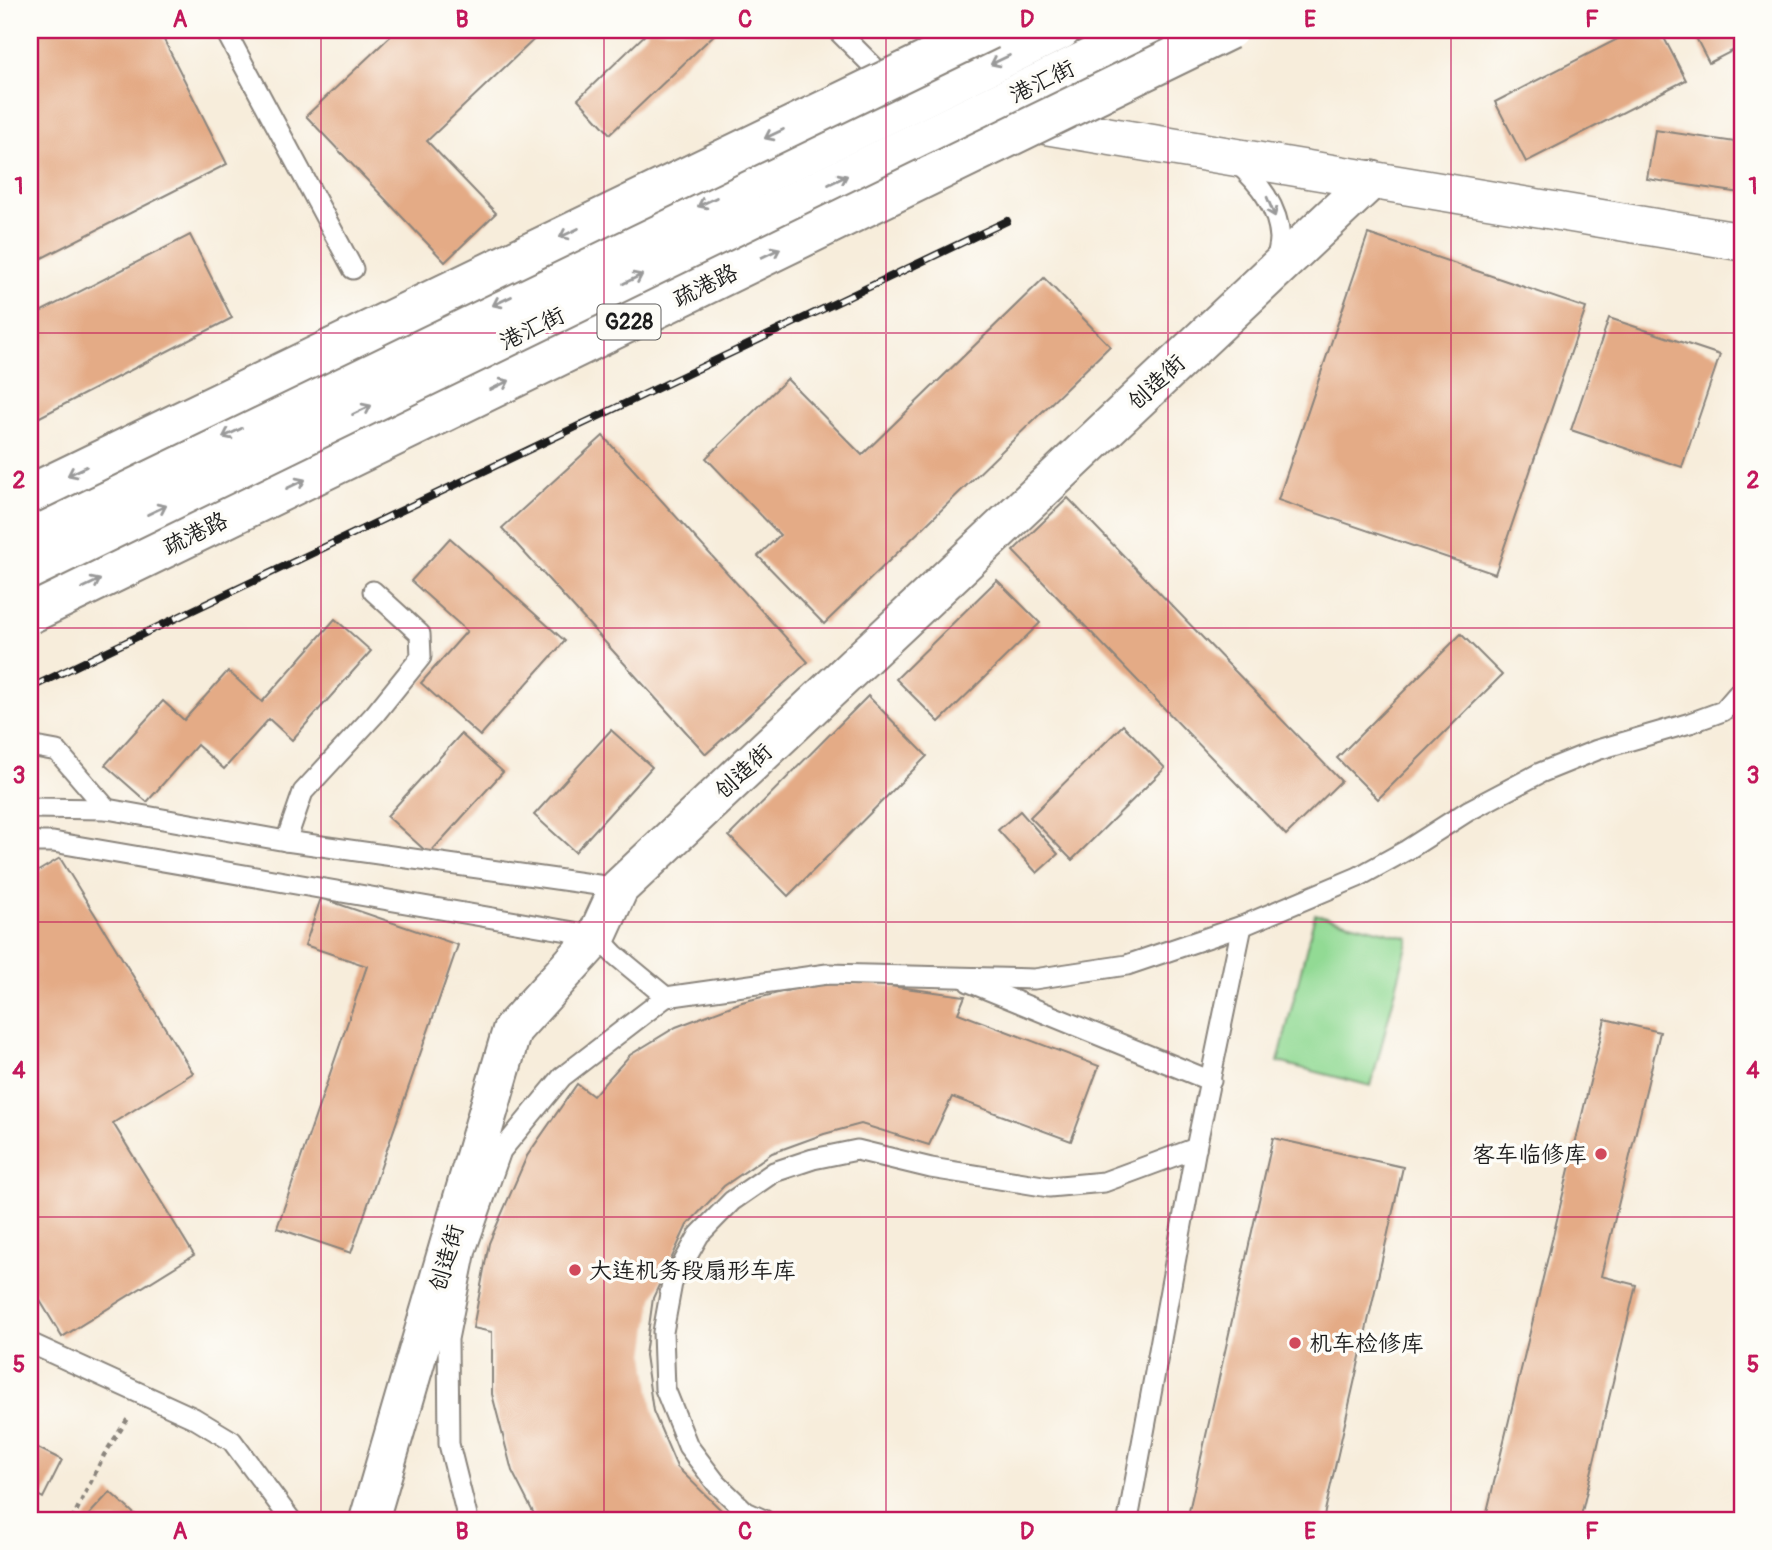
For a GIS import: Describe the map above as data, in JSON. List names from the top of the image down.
{
  "streets": {
    "main road": [
      "港汇街",
      "疏港路",
      "G228",
      "创造街"
    ]
  },
  "places": ["客车临修库", "大连机务段扇形车库", "机车检修库"],
  "grid": {
    "columns": [
      "A",
      "B",
      "C",
      "D",
      "E",
      "F"
    ],
    "rows": [
      "1",
      "2",
      "3",
      "4",
      "5"
    ]
  }
}
